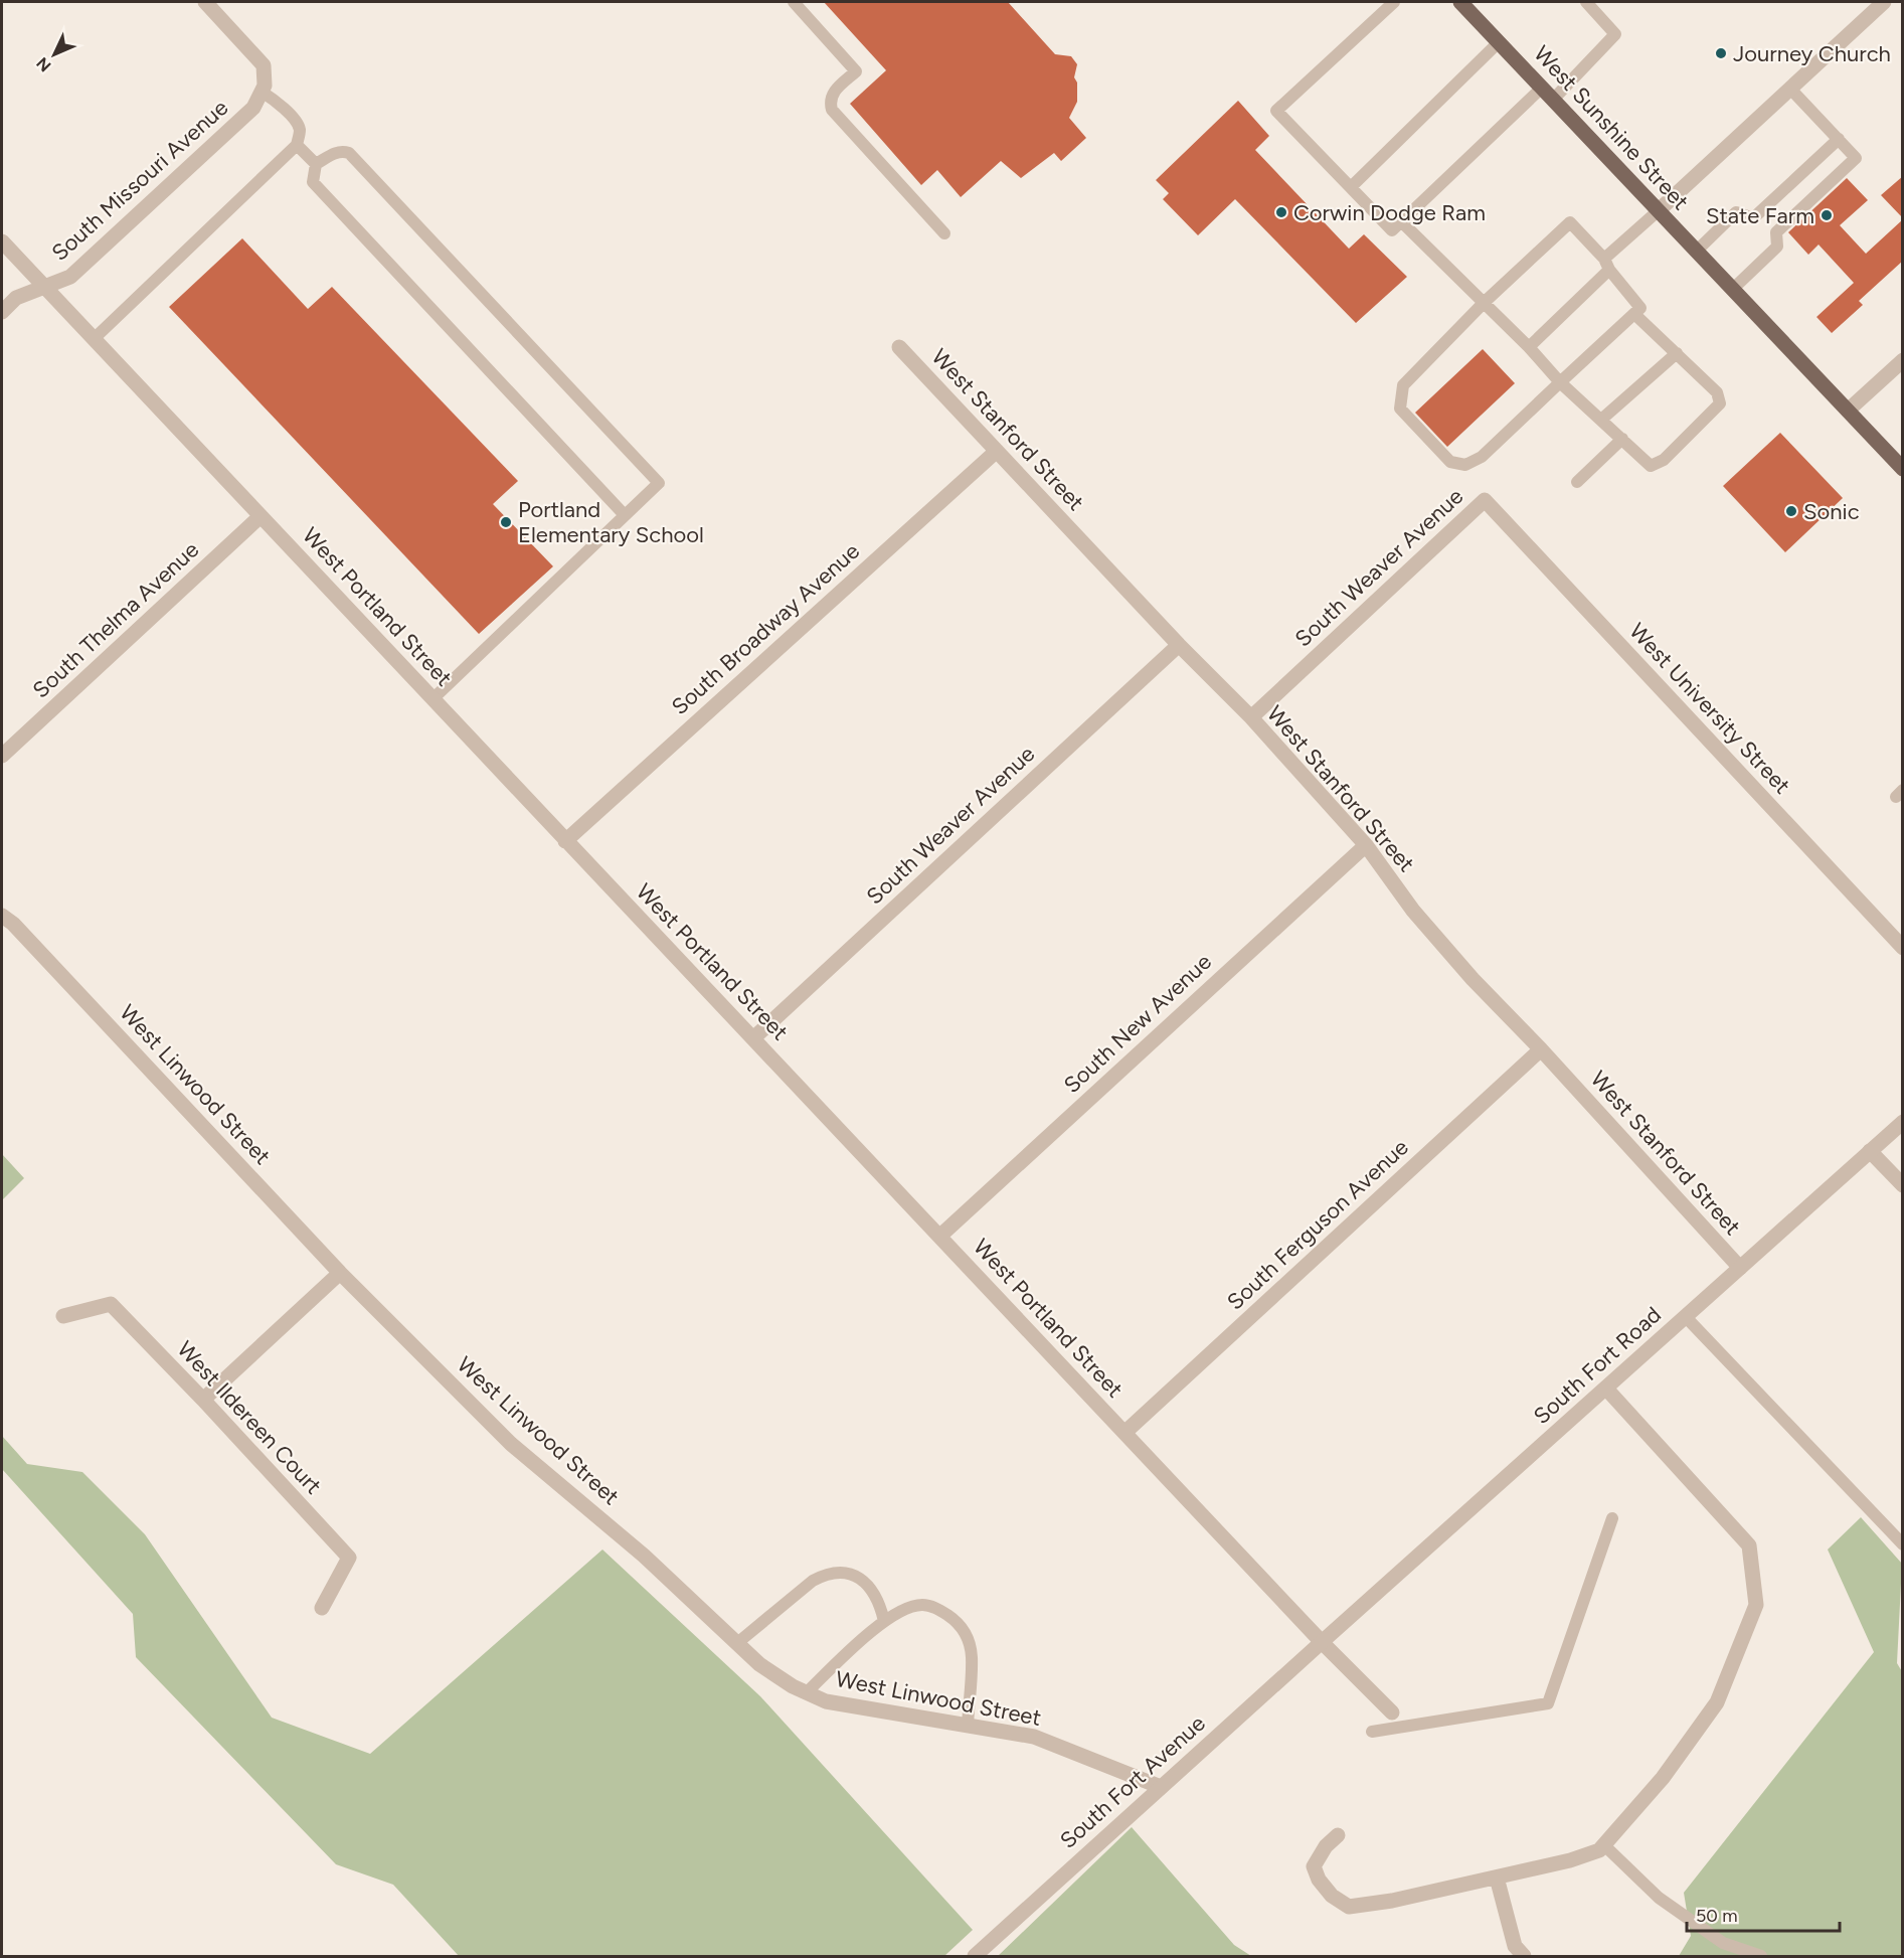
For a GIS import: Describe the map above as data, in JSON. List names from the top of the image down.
{
  "streets": {
    "main road": ["West Sunshine Street"],
    "street": [
      "South Missouri Avenue",
      "West Stanford Street",
      "South Weaver Avenue",
      "West Portland Street",
      "South Thelma Avenue",
      "South Broadway Avenue",
      "West University Street",
      "South New Avenue",
      "West Linwood Street",
      "South Ferguson Avenue",
      "South Fort Road",
      "West Ildereen Court",
      "South Fort Avenue"
    ]
  },
  "crossings": [
    ["South Missouri Avenue", "West Portland Street"],
    ["West Stanford Street", "South Weaver Avenue"],
    ["West Stanford Street", "South Broadway Avenue"],
    ["West Stanford Street", "South New Avenue"],
    ["West Stanford Street", "South Ferguson Avenue"],
    ["West Stanford Street", "South Fort Road"],
    ["South Weaver Avenue", "West Portland Street"],
    ["South Weaver Avenue", "West University Street"],
    ["West Portland Street", "South Thelma Avenue"],
    ["West Portland Street", "South Broadway Avenue"],
    ["West Portland Street", "South New Avenue"],
    ["West Portland Street", "South Ferguson Avenue"],
    ["West Portland Street", "South Fort Road"],
    ["West Portland Street", "South Fort Avenue"],
    ["West Linwood Street", "South Fort Avenue"],
    ["South Fort Road", "South Fort Avenue"]
  ],
  "places": [
    "Journey Church",
    "Corwin Dodge Ram",
    "State Farm",
    "Sonic",
    "Portland Elementary School"
  ],
  "scale_bar": "50 m",
  "north": "bottom left"
}
